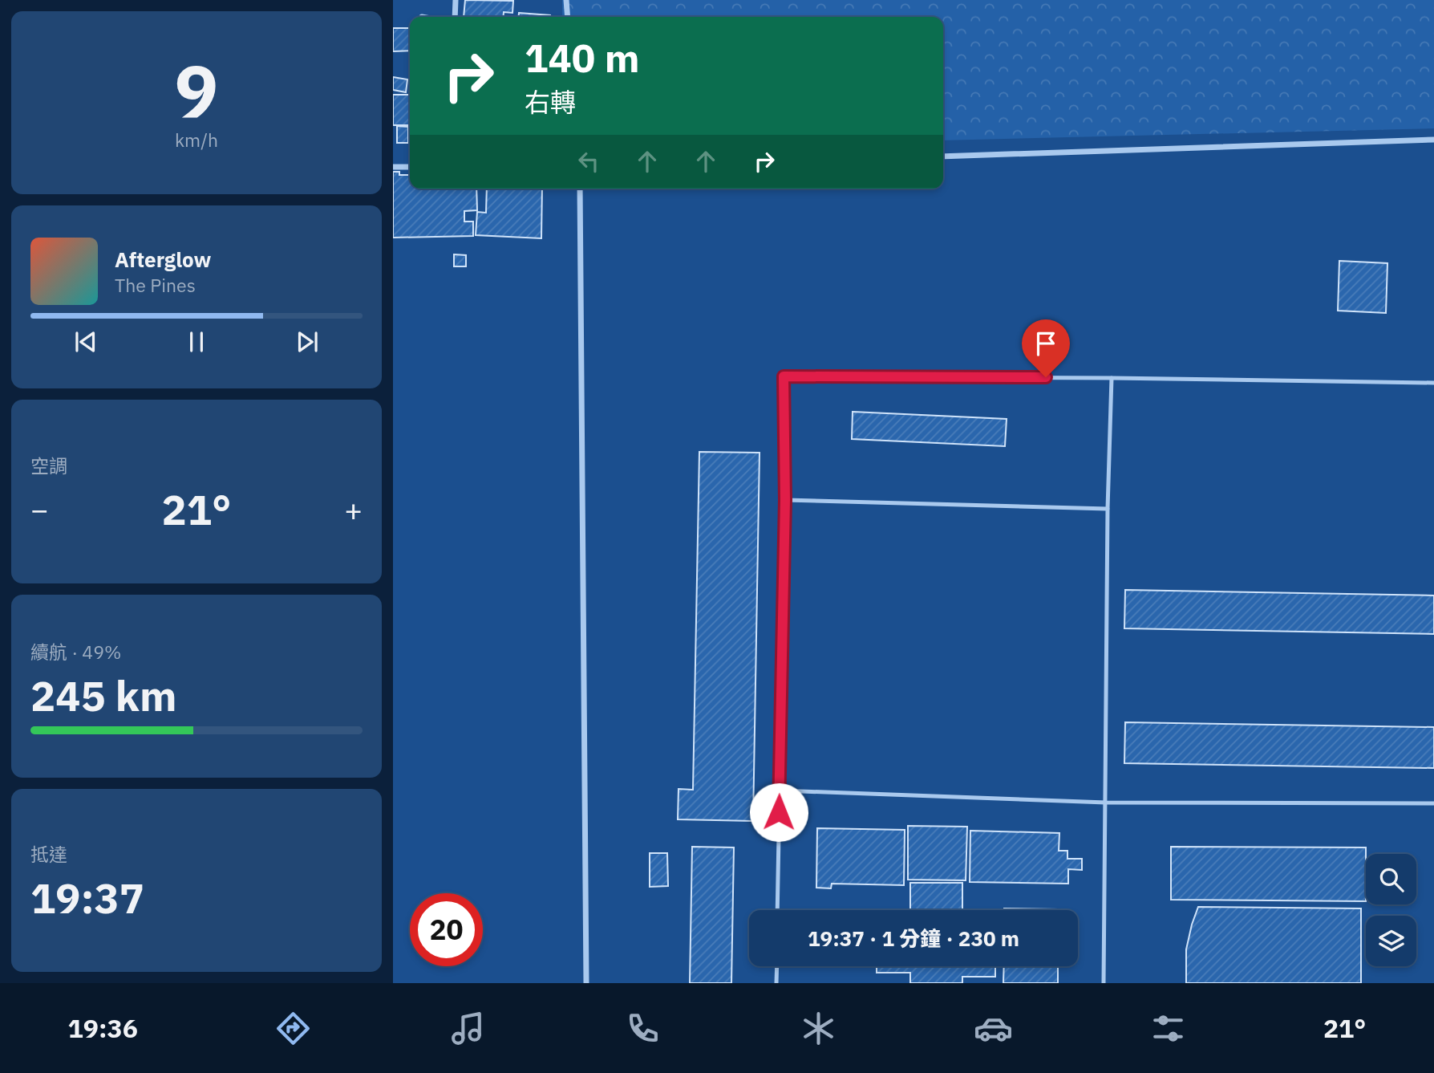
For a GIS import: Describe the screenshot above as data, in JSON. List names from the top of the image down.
{
  "page": {
    "tile": [
      ["9", "km/h"],
      "空調",
      ["續航 · 49%", "245 km"],
      ["抵達", "19:37"]
    ],
    "turn": ["140 m", "右轉"],
    "song": ["Afterglow", "The Pines"],
    "heat": ["−", "21°", "+"],
    "limit": "20",
    "trip": "19:37 · 1 分鐘 · 230 m",
    "tabs": ["19:36", "21°"]
  }
}
